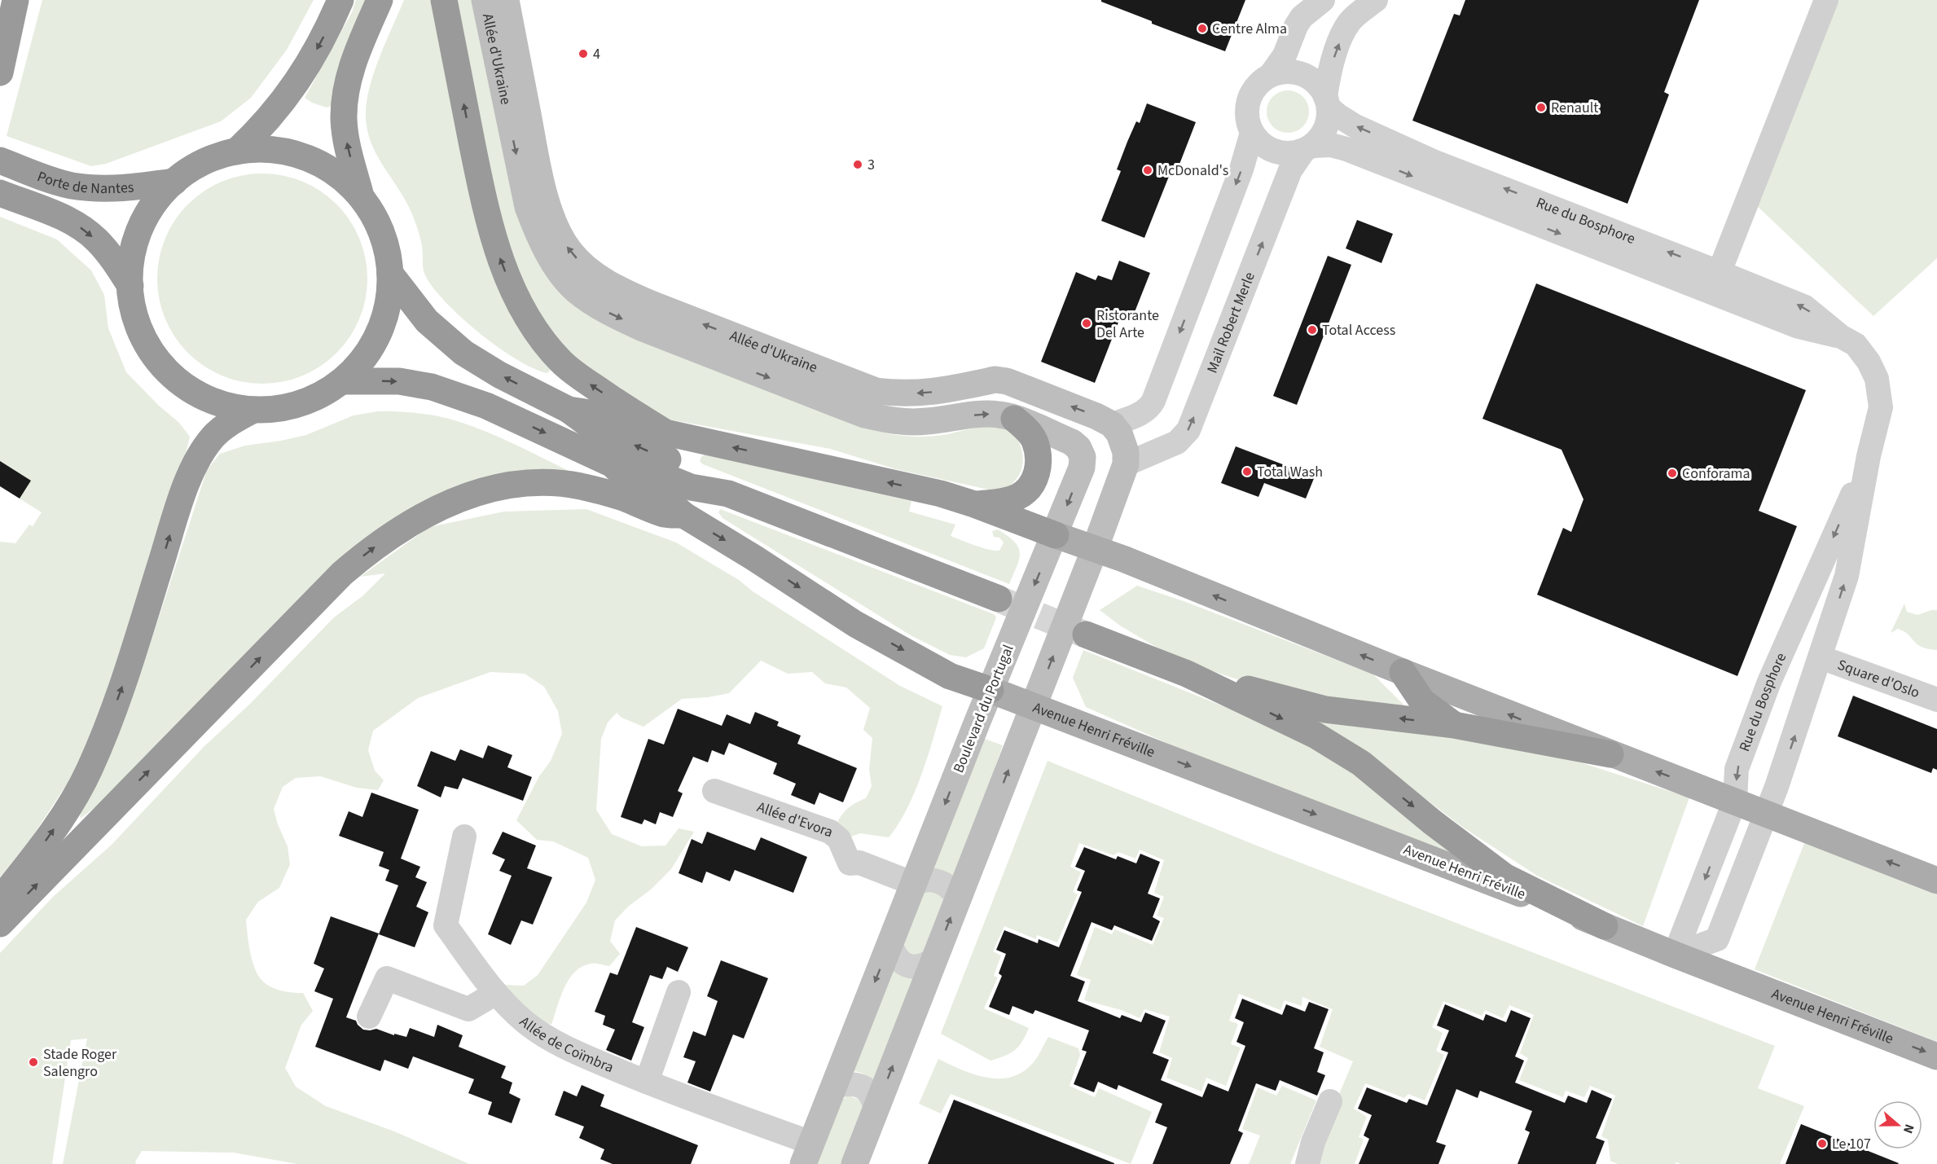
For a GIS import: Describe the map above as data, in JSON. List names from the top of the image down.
{
  "streets": {
    "highway": ["Porte de Nantes"],
    "main road": ["Avenue Henri Fréville"],
    "street": [
      "Allée d'Ukraine",
      "Rue du Bosphore",
      "Mail Robert Merle",
      "Square d'Oslo",
      "Boulevard du Portugal",
      "Allée d'Evora",
      "Allée de Coïmbra"
    ]
  },
  "crossings": [
    ["Allée d'Ukraine", "Boulevard du Portugal"],
    ["Rue du Bosphore", "Mail Robert Merle"],
    ["Rue du Bosphore", "Square d'Oslo"],
    ["Rue du Bosphore", "Avenue Henri Fréville"],
    ["Boulevard du Portugal", "Avenue Henri Fréville"],
    ["Boulevard du Portugal", "Allée d'Evora"],
    ["Boulevard du Portugal", "Allée de Coïmbra"]
  ],
  "places": [
    "Centre Alma",
    "4",
    "Renault",
    "3",
    "McDonald's",
    "Ristorante Del Arte",
    "Total Access",
    "Total Wash",
    "Conforama",
    "Stade Roger Salengro",
    "Le 107"
  ],
  "north": "right"
}
